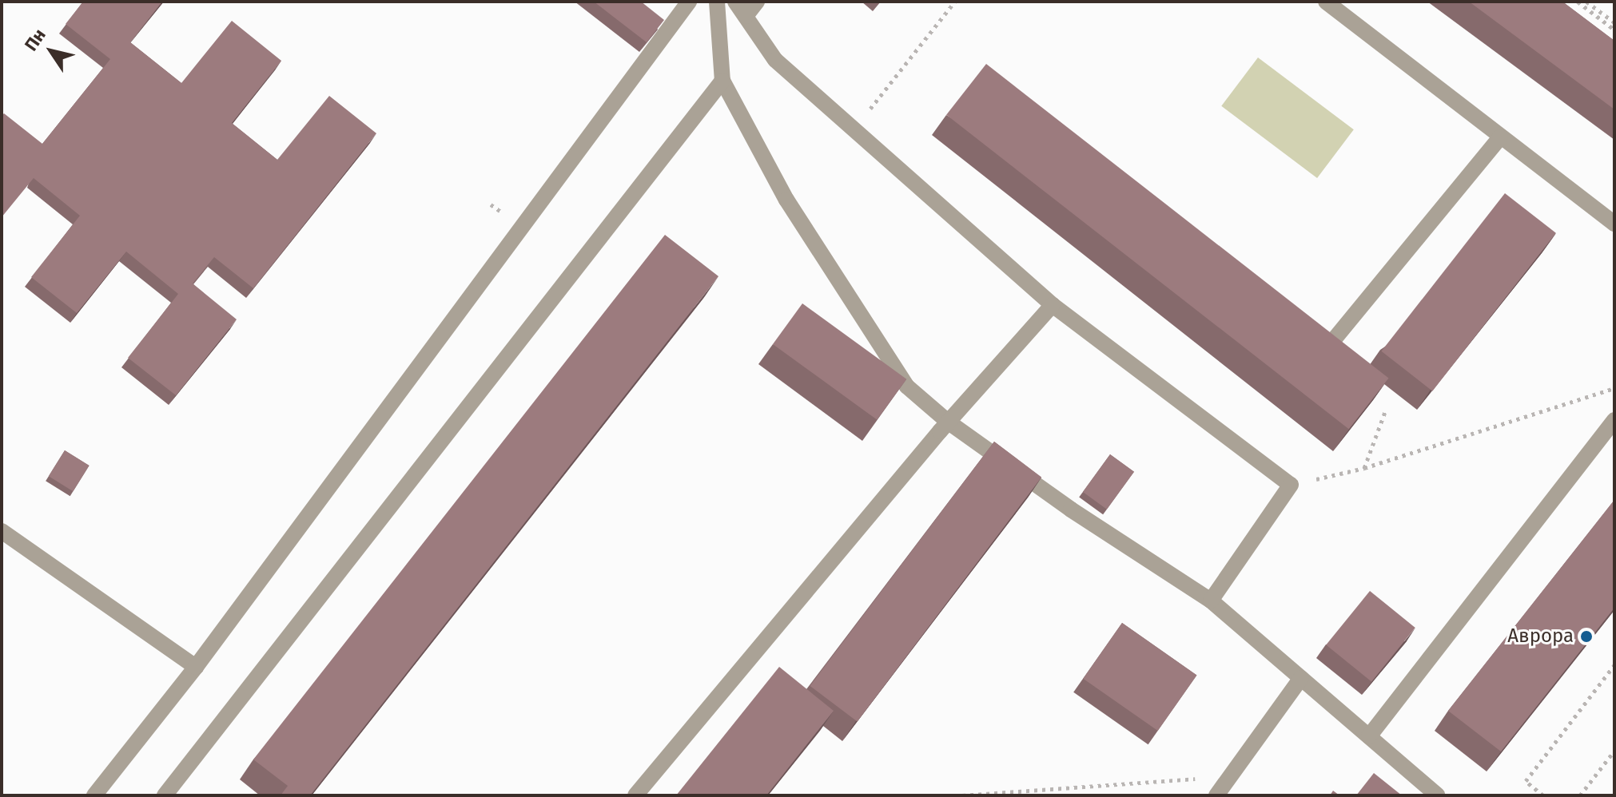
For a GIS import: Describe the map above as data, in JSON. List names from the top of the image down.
{
  "places": ["Аврора"],
  "north": "top left"
}
